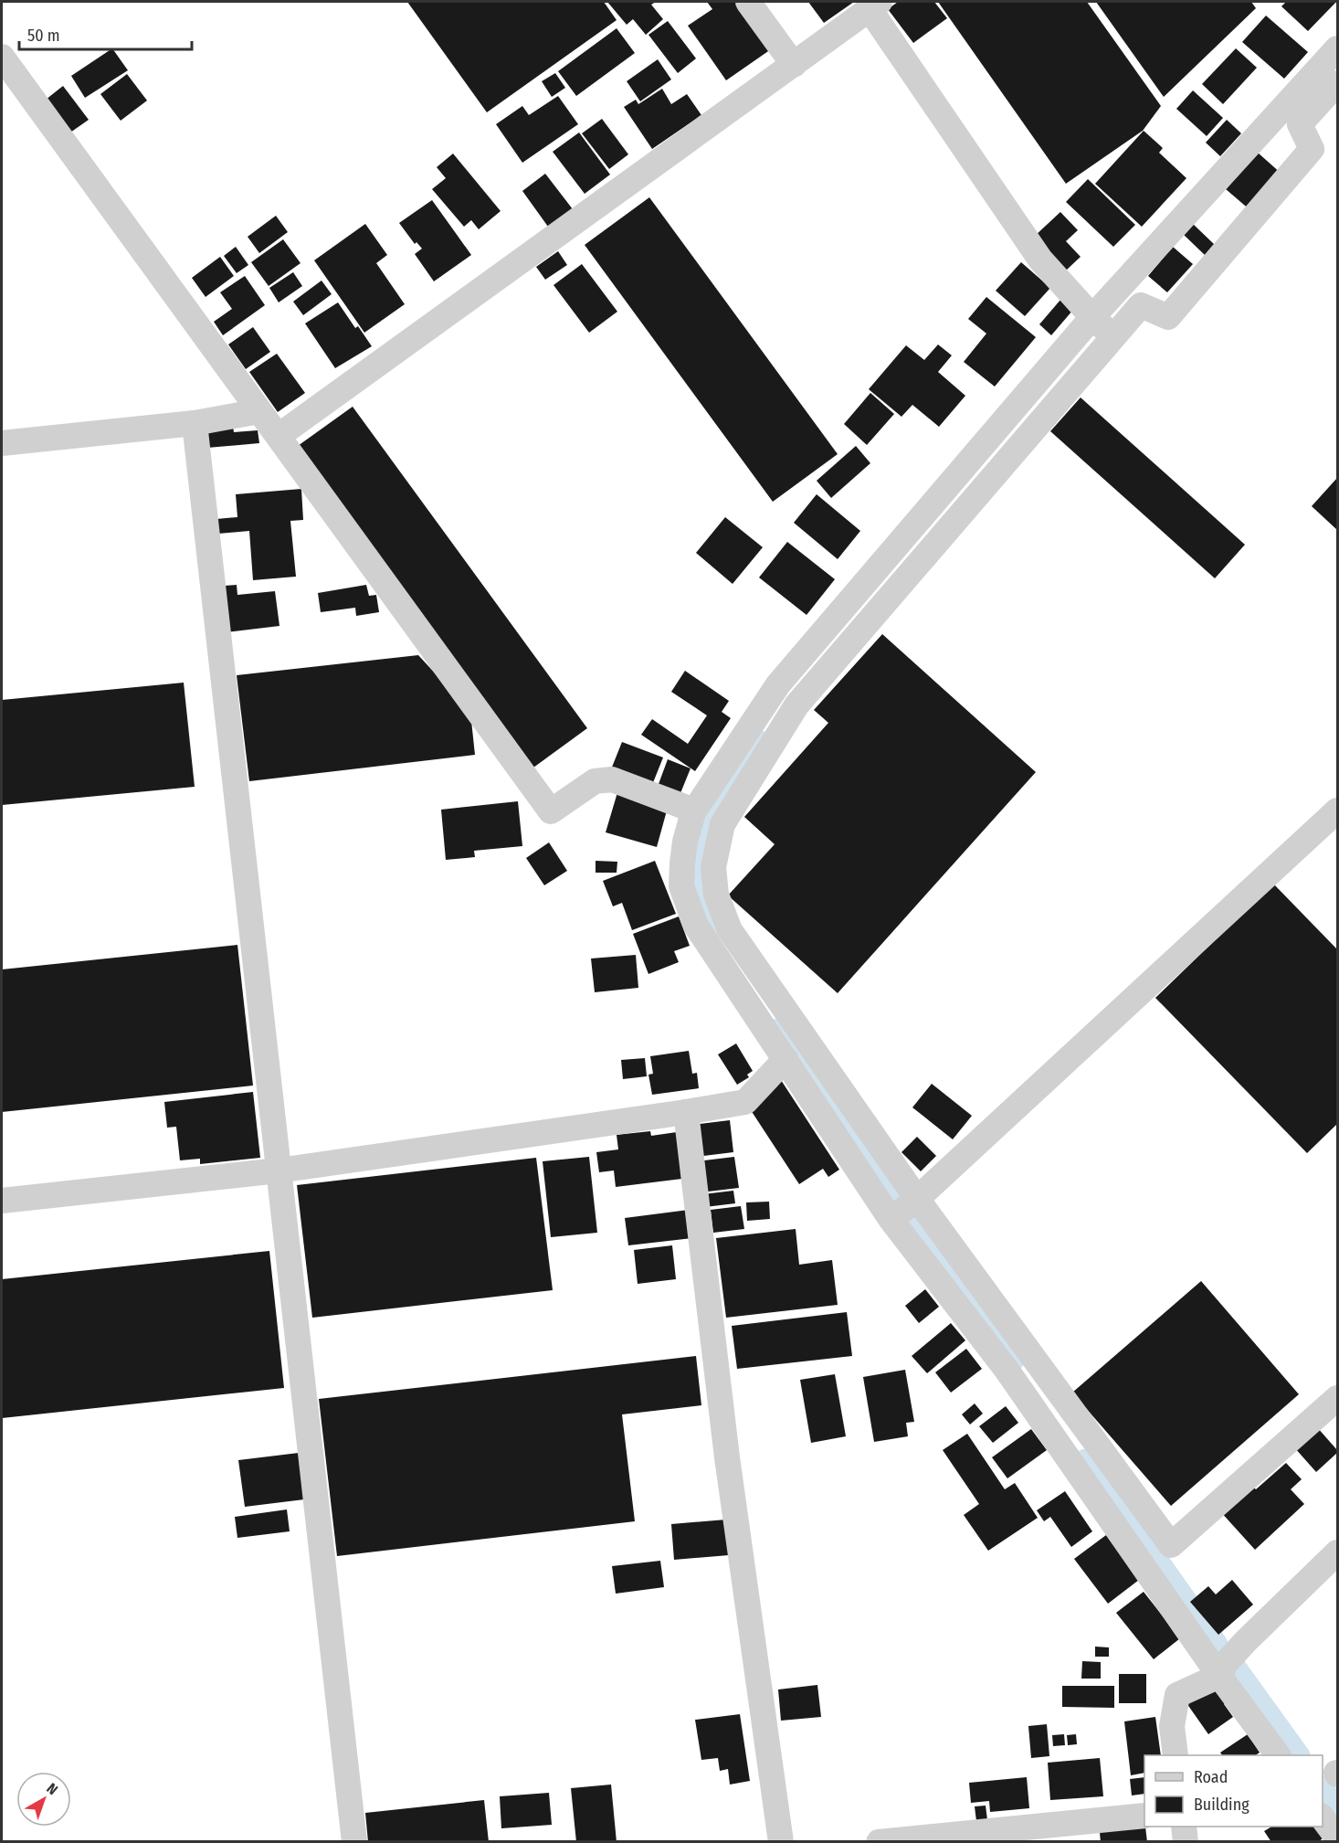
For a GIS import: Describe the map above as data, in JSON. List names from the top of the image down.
{
  "legend": ["Road", "Building"],
  "scale_bar": "50 m",
  "north": "top right"
}
